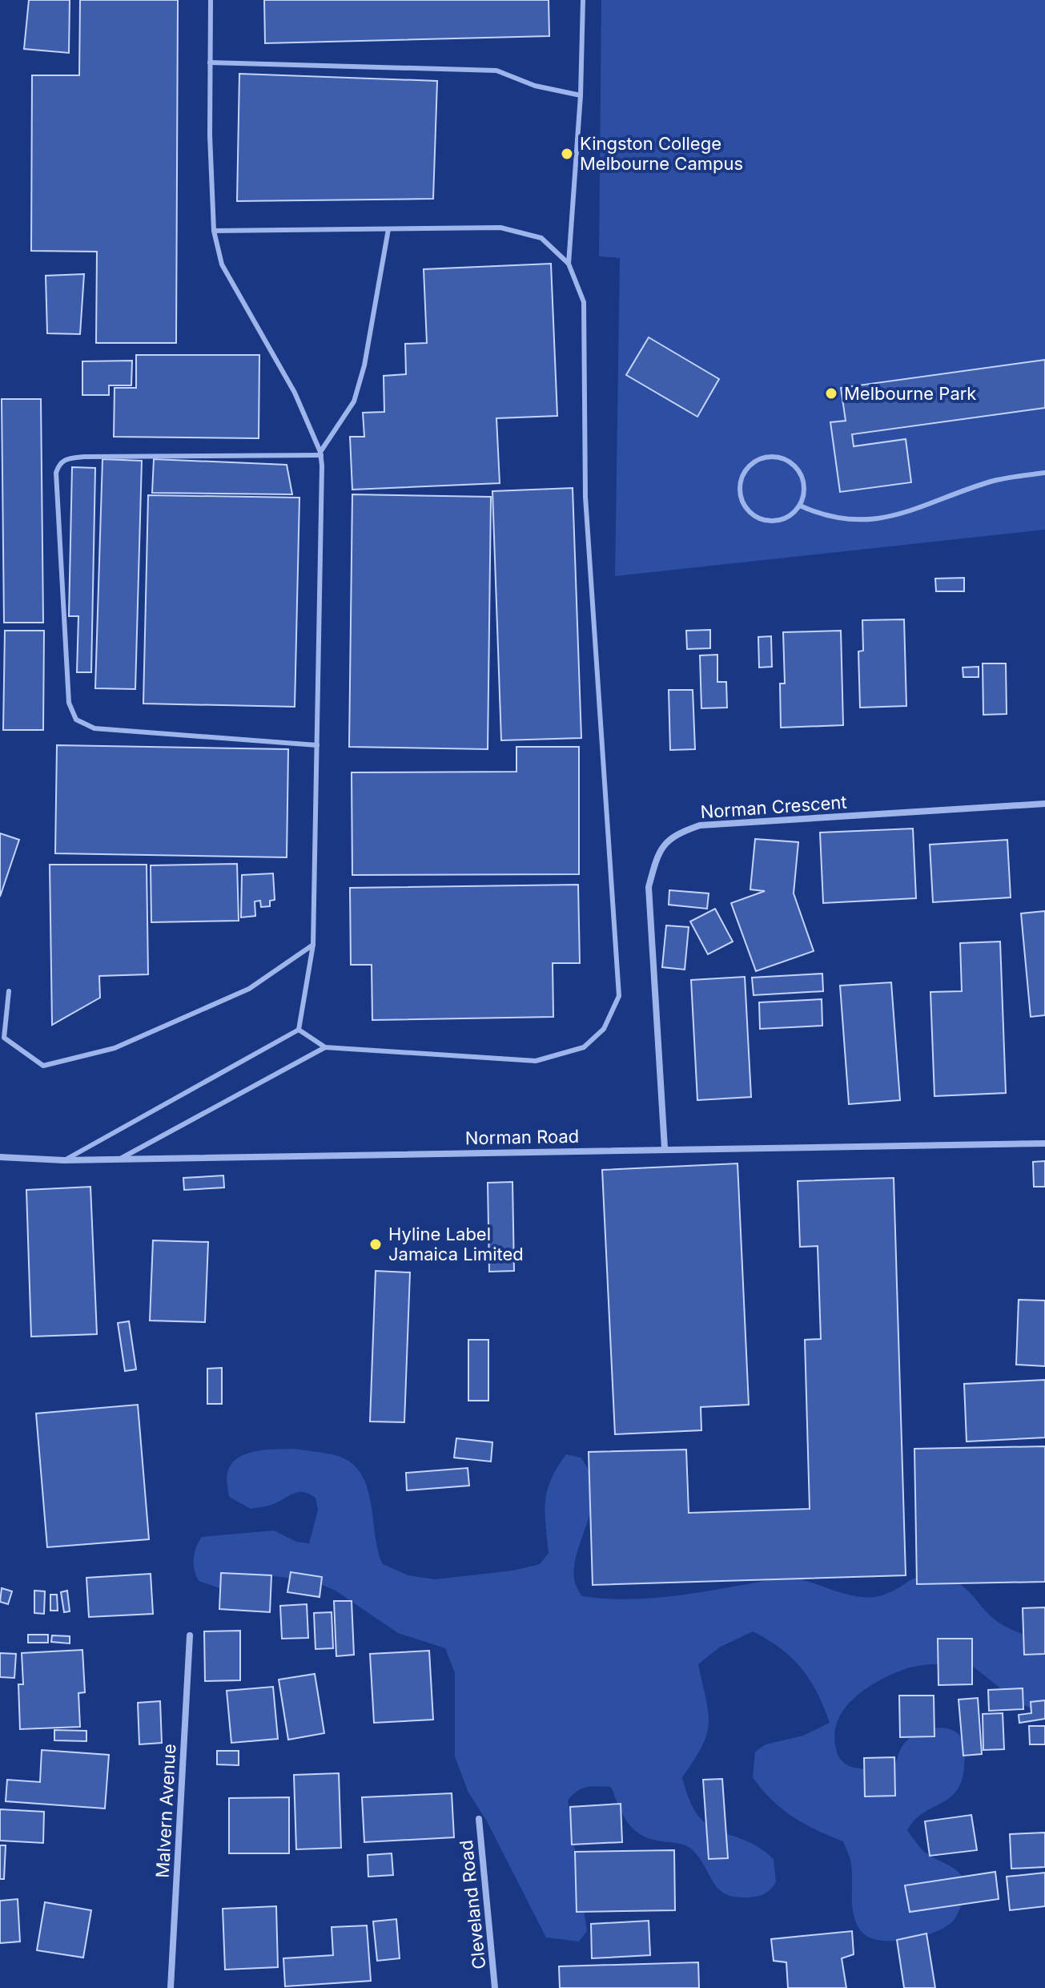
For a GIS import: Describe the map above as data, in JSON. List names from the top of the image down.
{
  "streets": {
    "street": [
      "Norman Crescent",
      "Norman Road",
      "Malvern Avenue",
      "Cleveland Road"
    ]
  },
  "crossings": [
    ["Norman Crescent", "Norman Road"]
  ],
  "places": ["Kingston College Melbourne Campus", "Melbourne Park", "Hyline Label Jamaica Limited"]
}
